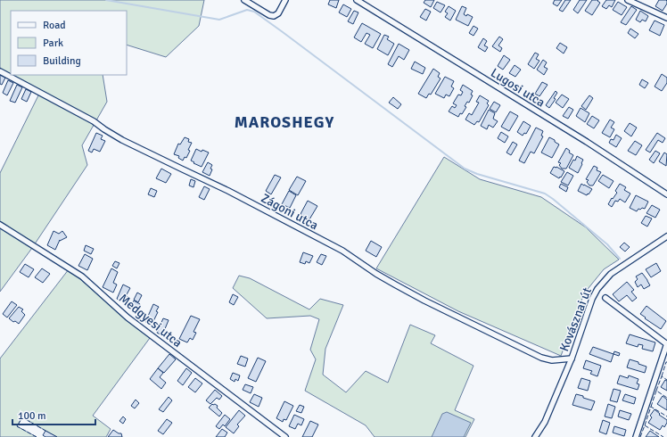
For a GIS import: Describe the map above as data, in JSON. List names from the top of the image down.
{
  "streets": {
    "street": [
      "Lugosi utca",
      "Zágoni utca",
      "Kovásznai út",
      "Medgyesi utca"
    ]
  },
  "crossings": [
    ["Zágoni utca", "Kovásznai út"]
  ],
  "districts": ["MAROSHEGY"],
  "legend": ["Road", "Park", "Building"],
  "scale_bar": "100 m"
}
